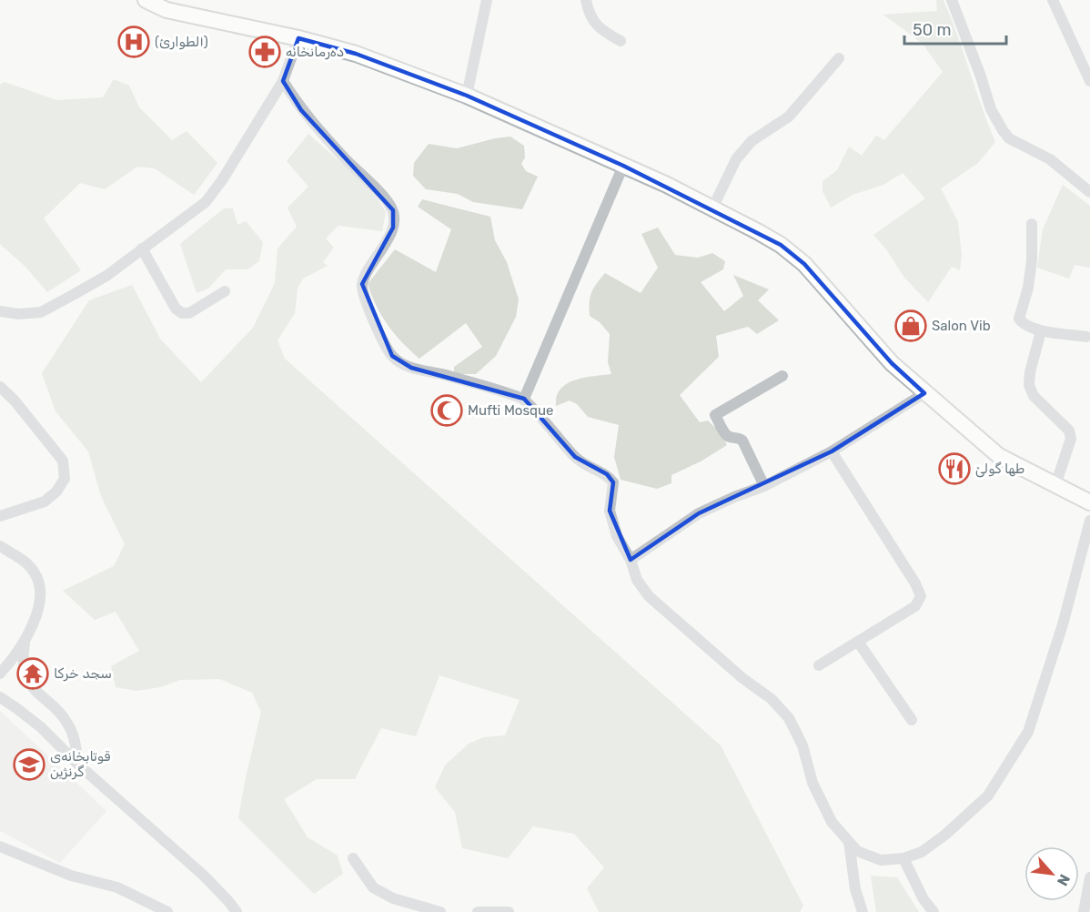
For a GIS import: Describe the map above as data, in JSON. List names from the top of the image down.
{
  "places": {
    "hospital": ["(الطوارئ)"],
    "pharmacy": ["دەرمانخانە"],
    "shop": ["Salon Vib"],
    "mosque": ["Mufti Mosque"],
    "restaurant": ["طها گولێ"],
    "temple": ["سجد خركا"],
    "school or university": ["قوتابخانەی گرنژین"]
  },
  "scale_bar": "50 m",
  "north": "bottom right"
}
